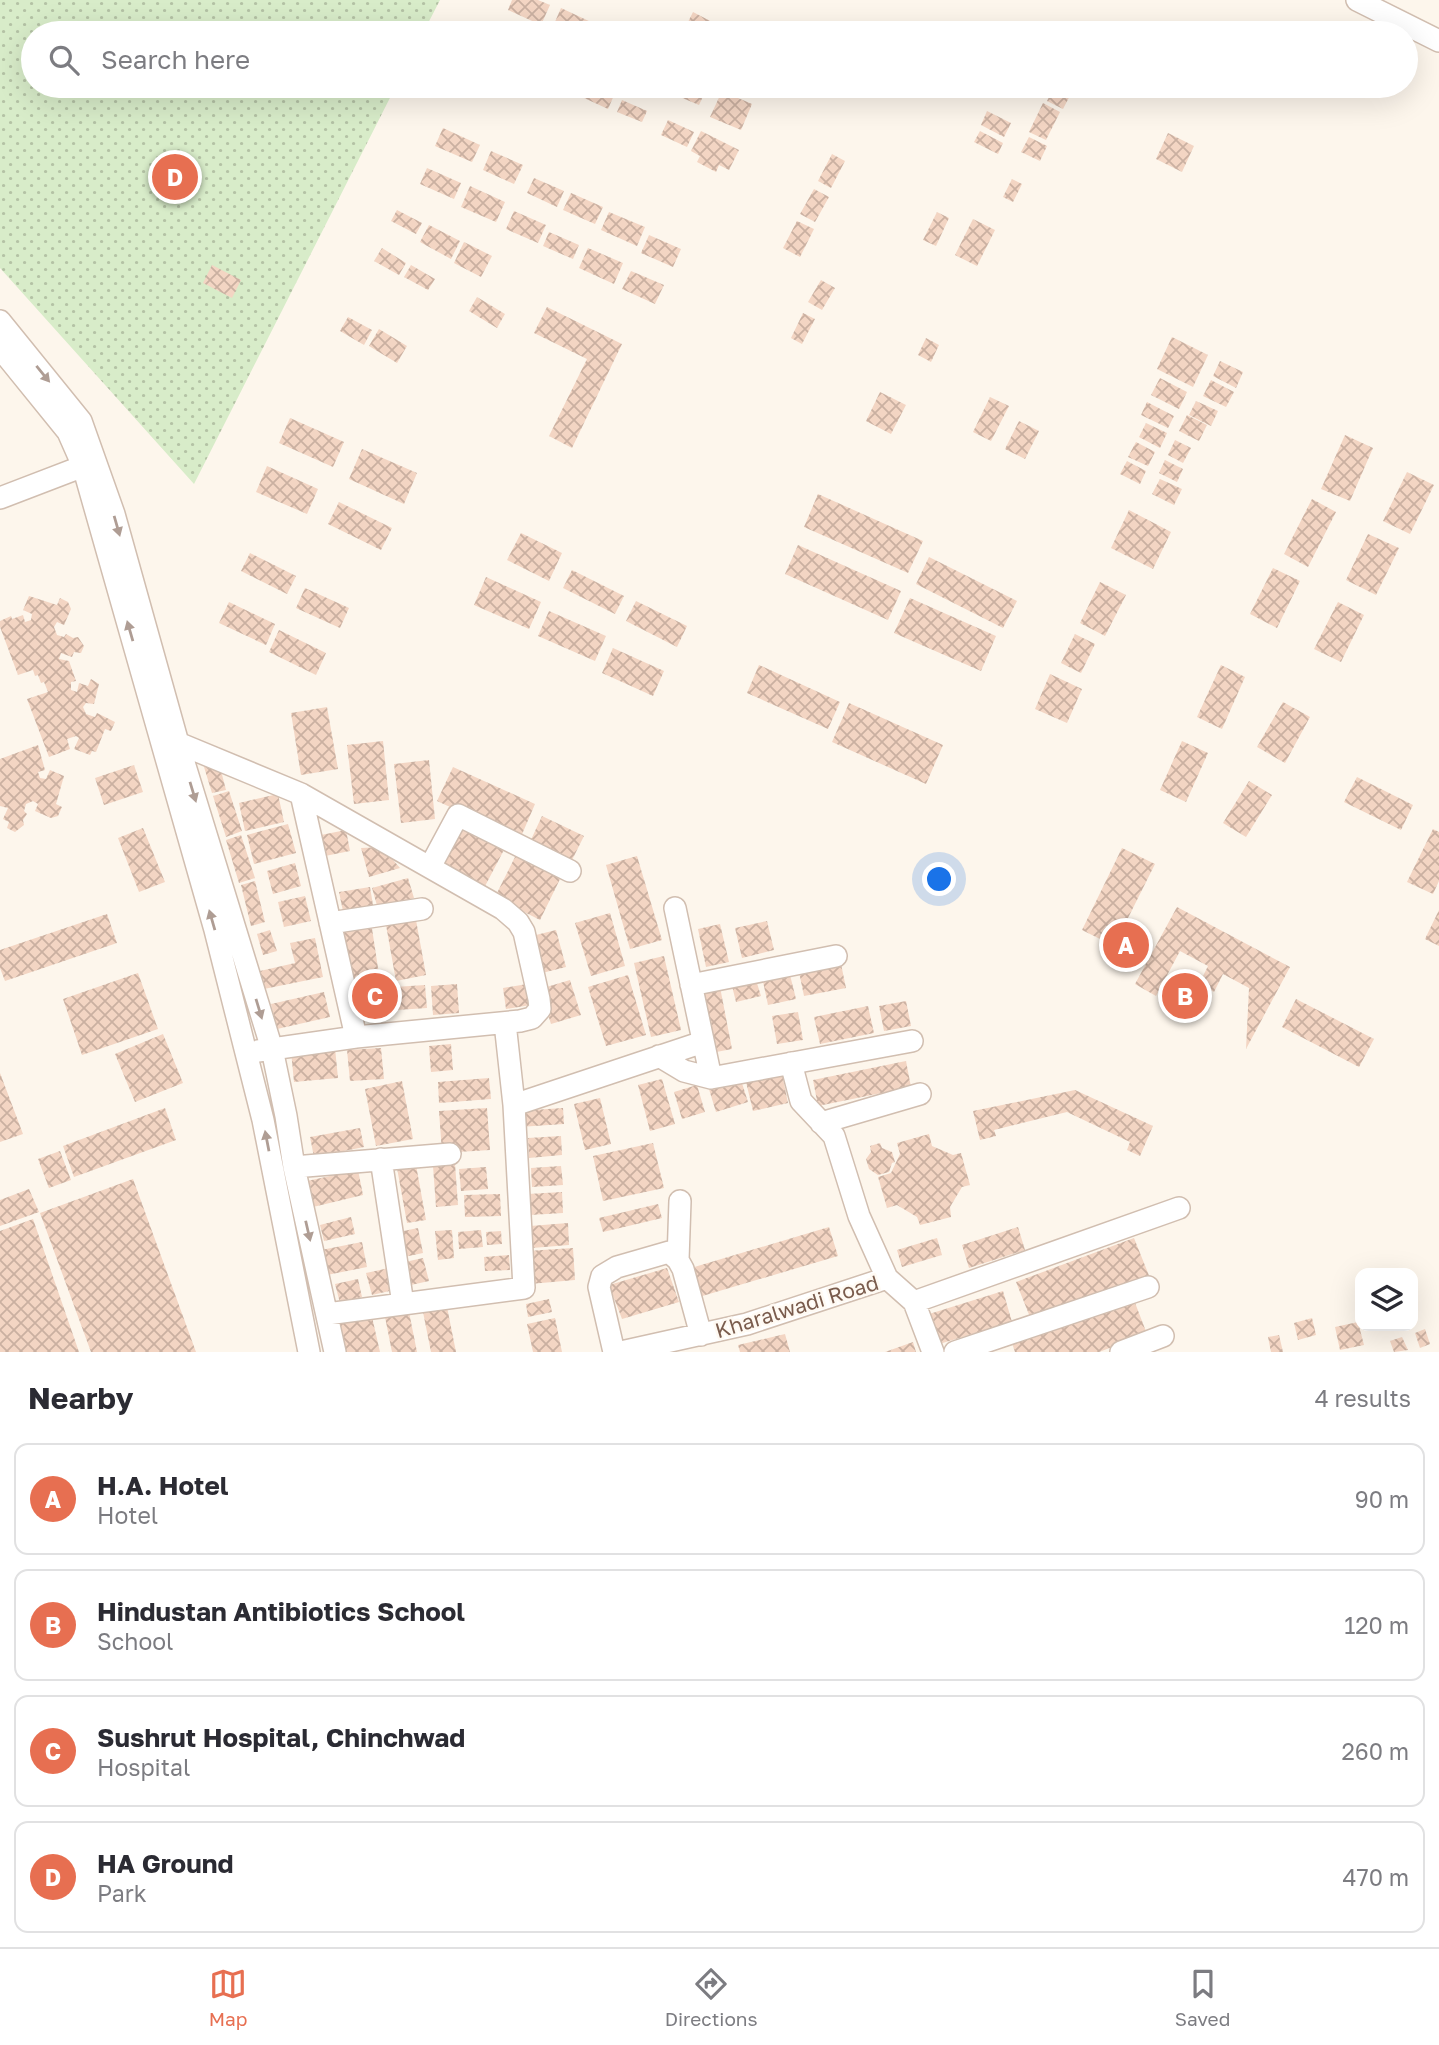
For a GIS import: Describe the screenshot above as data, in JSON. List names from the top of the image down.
{
  "streets": {
    "street": ["Kharalwadi Road"]
  },
  "page": {
    "search": "Search here",
    "pins": [
      "D",
      "A",
      "B",
      "C"
    ],
    "heading": ["Nearby", "4 results"],
    "list": [
      {
        "mark": "A",
        "name": "H.A. Hotel",
        "note": "Hotel",
        "value": "90 m"
      },
      {
        "mark": "B",
        "name": "Hindustan Antibiotics School",
        "note": "School",
        "value": "120 m"
      },
      {
        "mark": "C",
        "name": "Sushrut Hospital, Chinchwad",
        "note": "Hospital",
        "value": "260 m"
      },
      {
        "mark": "D",
        "name": "HA Ground",
        "note": "Park",
        "value": "470 m"
      }
    ],
    "nav": ["Map", "Directions", "Saved"]
  }
}
